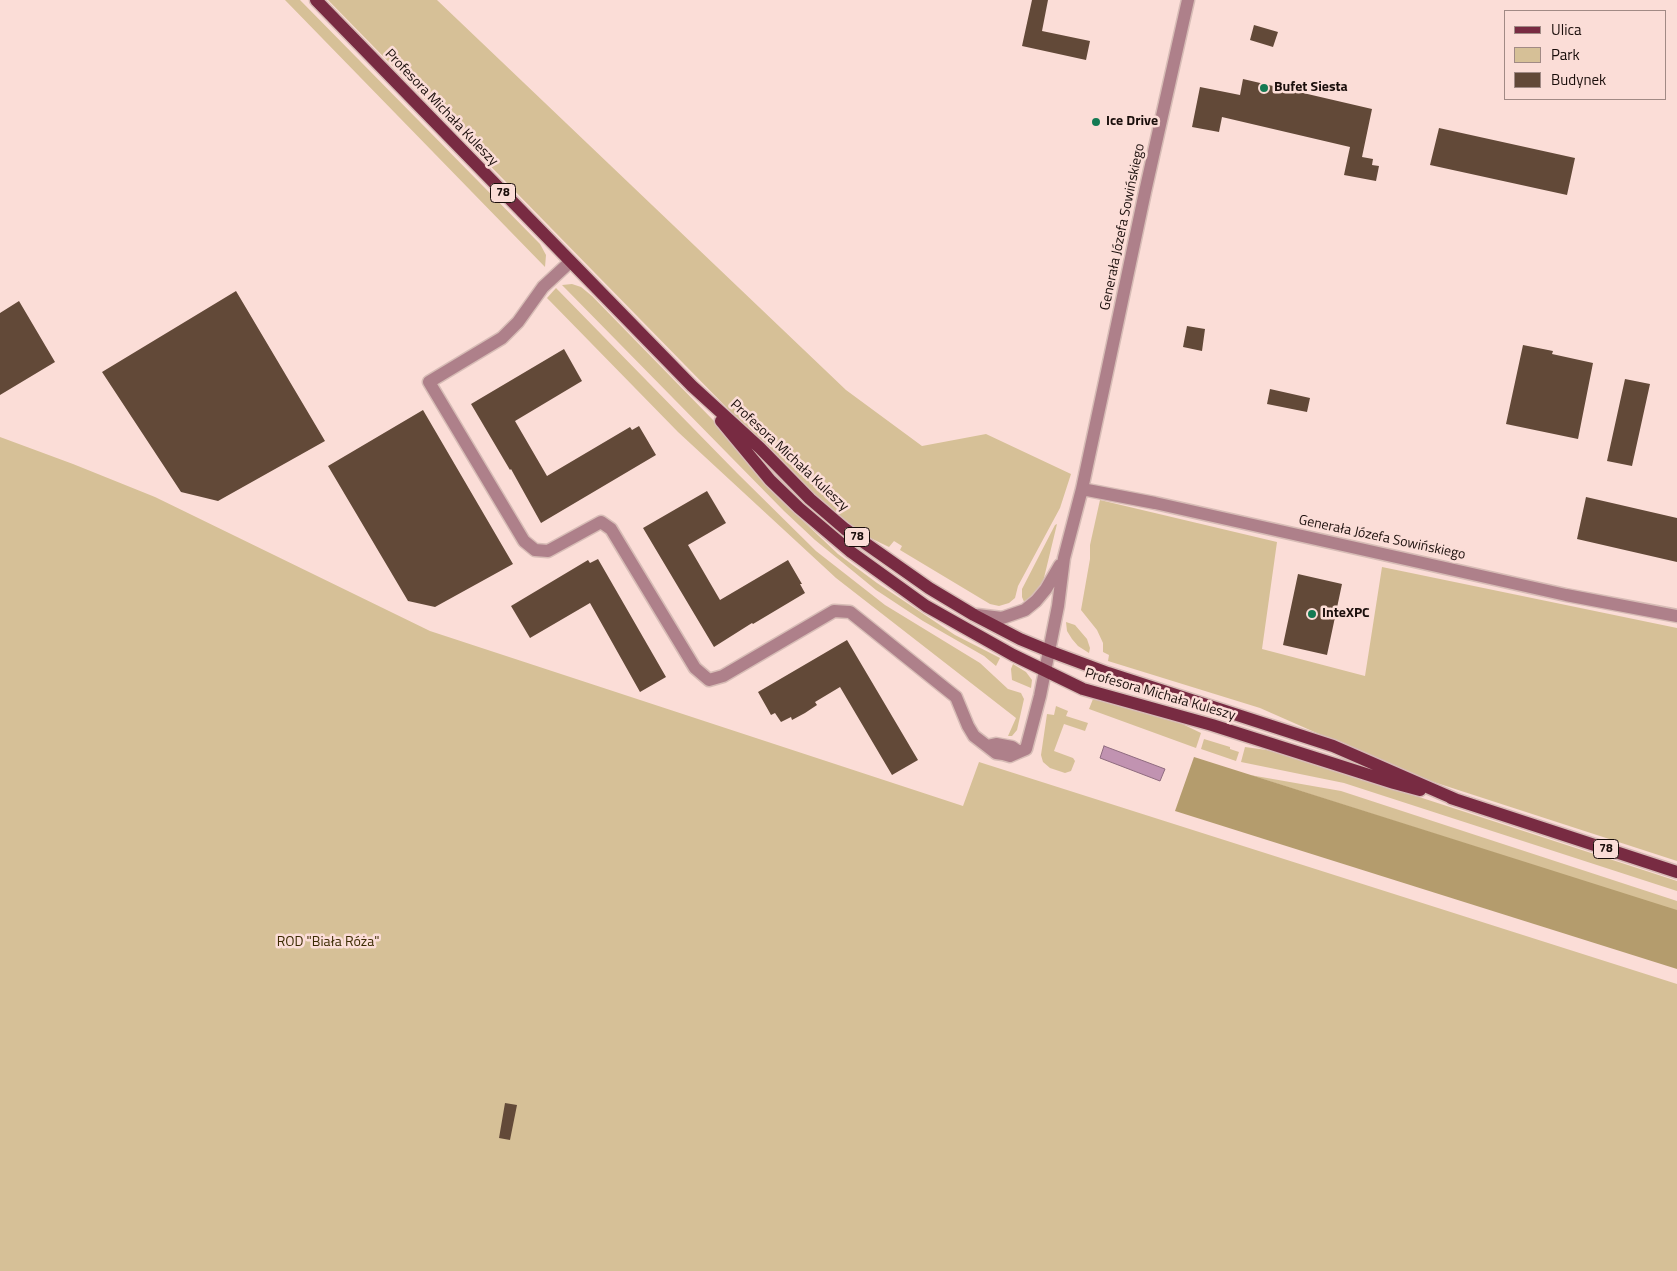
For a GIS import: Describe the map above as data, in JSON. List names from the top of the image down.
{
  "streets": {
    "main road": ["Profesora Michała Kuleszy", "78"],
    "street": ["Generała Józefa Sowińskiego"]
  },
  "crossings": [
    ["Profesora Michała Kuleszy", "Generała Józefa Sowińskiego"]
  ],
  "parks": ["ROD \"Biała Róża\""],
  "places": ["Bufet Siesta", "Ice Drive", "InteXPC"],
  "legend": ["Ulica", "Park", "Budynek"]
}
